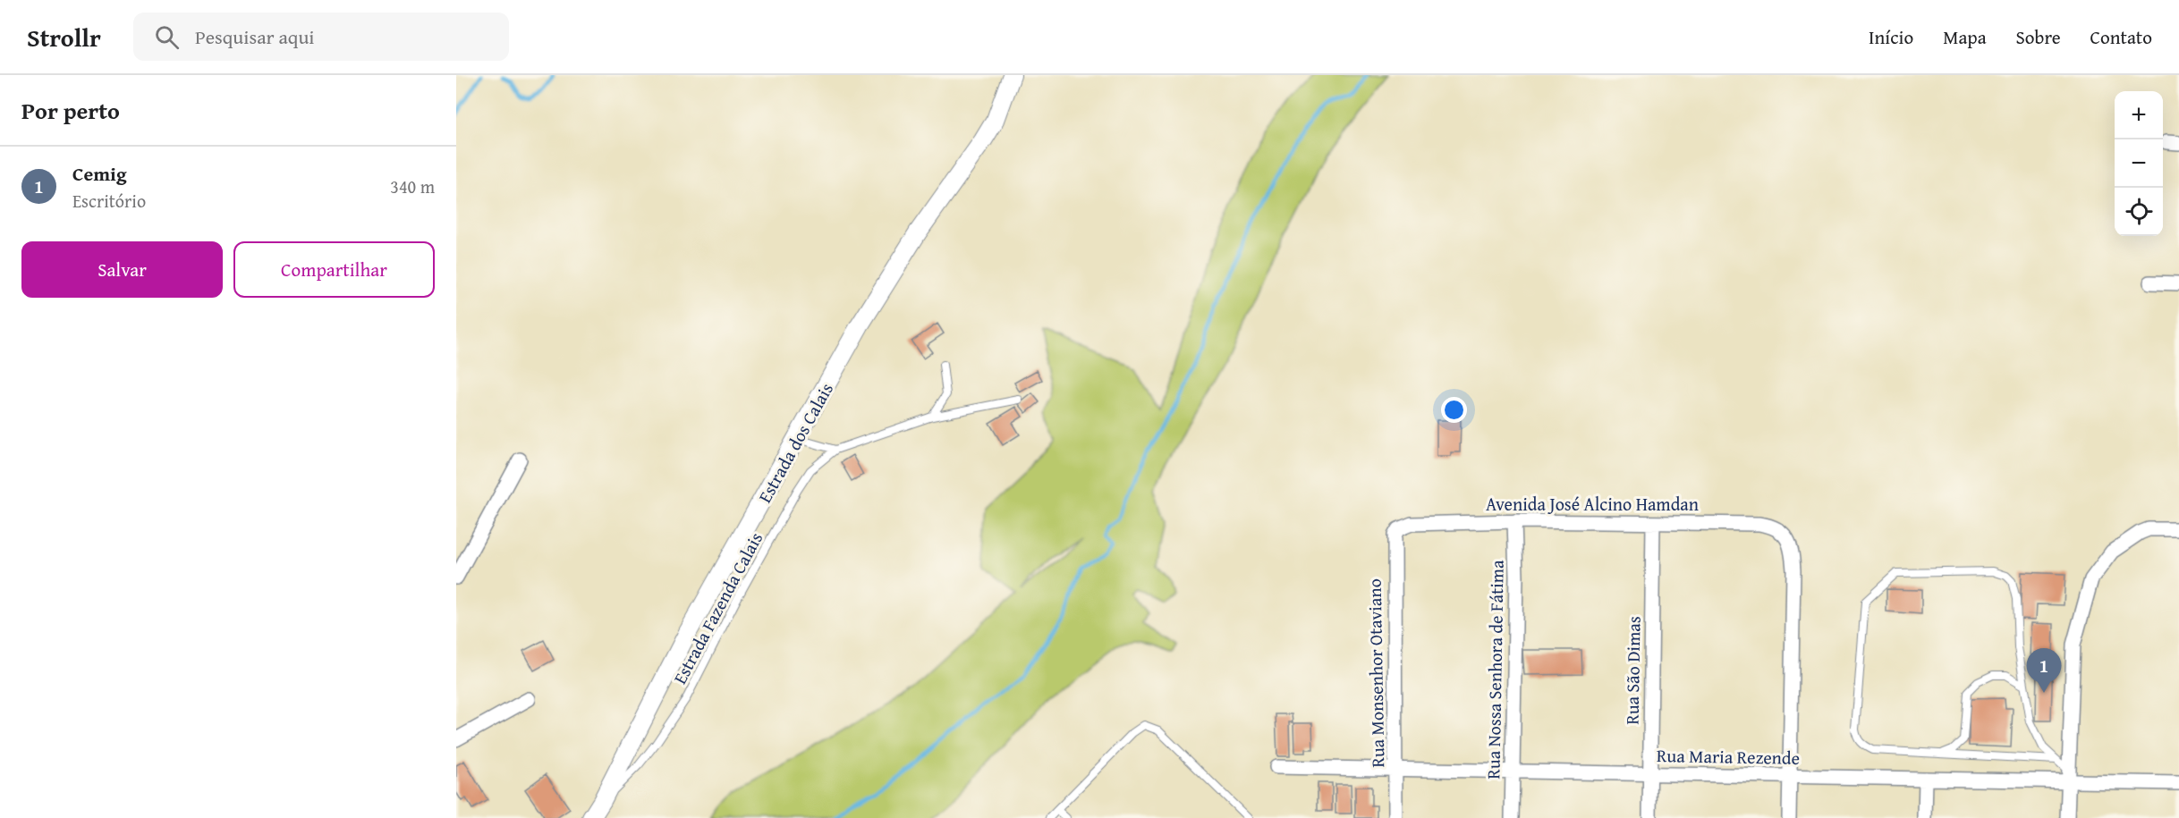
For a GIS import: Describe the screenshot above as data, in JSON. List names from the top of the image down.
{
  "streets": {
    "street": [
      "Estrada dos Calais",
      "Avenida José Alcino Hamdan",
      "Rua Nossa Senhora de Fátima",
      "Rua São Dimas",
      "Rua Monsenhor Otaviano",
      "Rua Maria Rezende"
    ],
    "lane": ["Estrada Fazenda Calais"]
  },
  "crossings": [
    ["Estrada dos Calais", "Estrada Fazenda Calais"],
    ["Avenida José Alcino Hamdan", "Rua Nossa Senhora de Fátima"],
    ["Avenida José Alcino Hamdan", "Rua São Dimas"],
    ["Avenida José Alcino Hamdan", "Rua Monsenhor Otaviano"],
    ["Avenida José Alcino Hamdan", "Rua Maria Rezende"],
    ["Rua Nossa Senhora de Fátima", "Rua Maria Rezende"],
    ["Rua São Dimas", "Rua Maria Rezende"],
    ["Rua Monsenhor Otaviano", "Rua Maria Rezende"]
  ],
  "page": {
    "header": "Strollr",
    "search": "Pesquisar aqui",
    "nav": [
      "Início",
      "Mapa",
      "Sobre",
      "Contato"
    ],
    "heading": "Por perto",
    "map_buttons": ["+", "−"],
    "list": [
      {
        "mark": "1",
        "name": "Cemig",
        "note": "Escritório",
        "value": "340 m"
      }
    ],
    "buttons": ["Salvar", "Compartilhar"],
    "pins": "1"
  }
}
